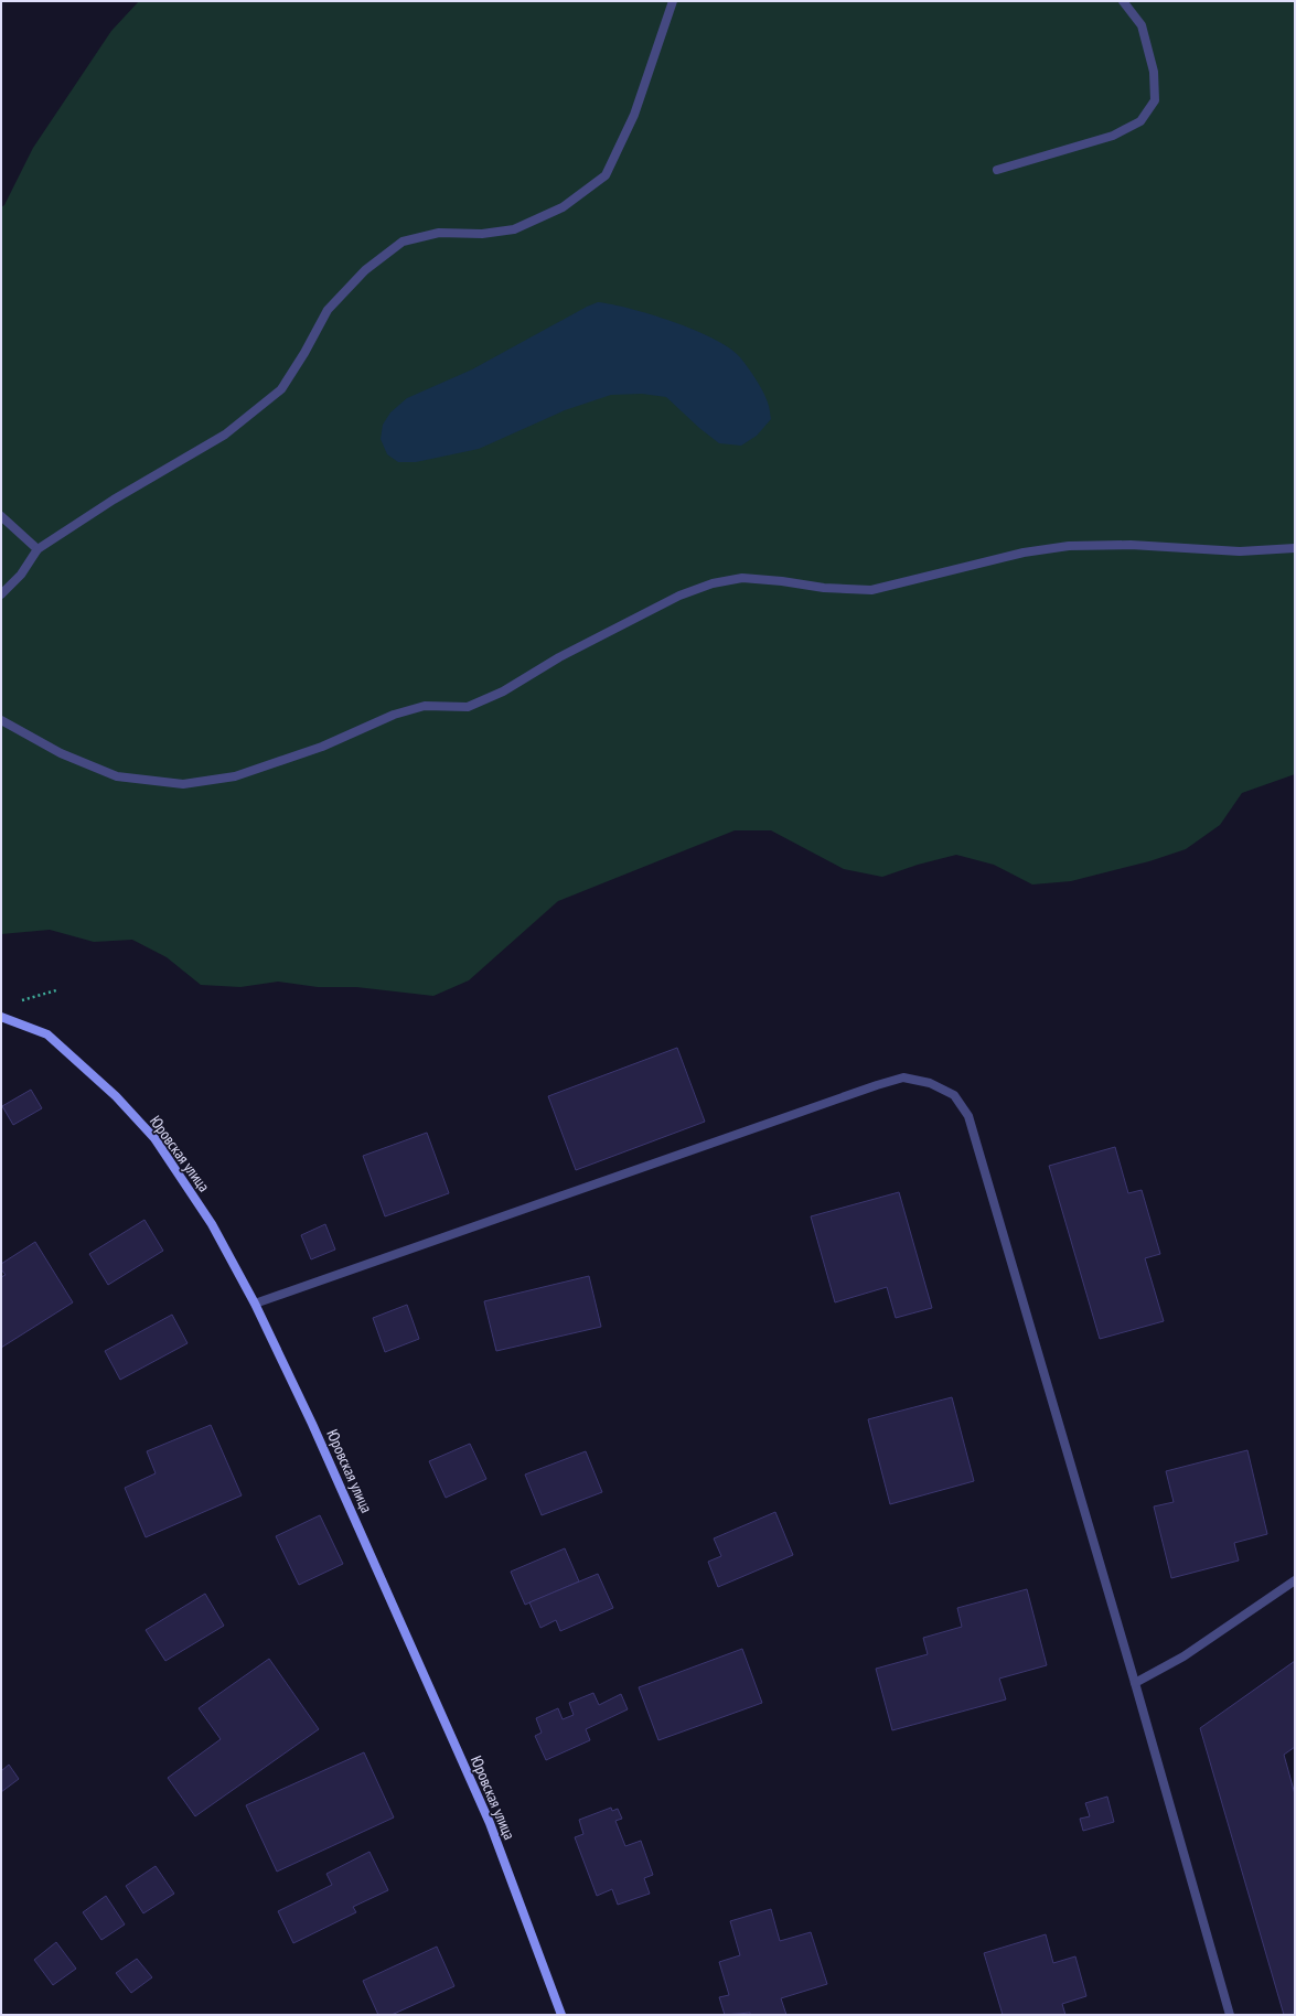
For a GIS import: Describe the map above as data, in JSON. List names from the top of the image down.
{
  "streets": {
    "street": ["Юровская улица"]
  }
}
